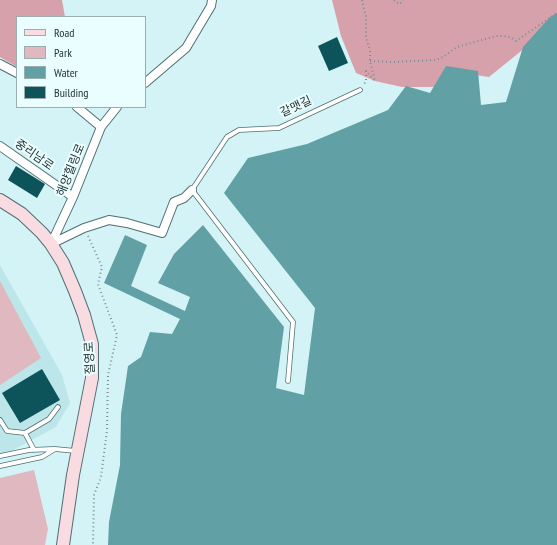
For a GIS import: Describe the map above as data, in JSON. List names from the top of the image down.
{
  "streets": {
    "main road": ["절영로"],
    "street": ["갈맷길", "중리남로", "해양힐링로"]
  },
  "crossings": [
    ["갈맷길", "해양힐링로"],
    ["갈맷길", "절영로"],
    ["중리남로", "해양힐링로"],
    ["해양힐링로", "절영로"]
  ],
  "legend": [
    "Road",
    "Park",
    "Water",
    "Building"
  ]
}
